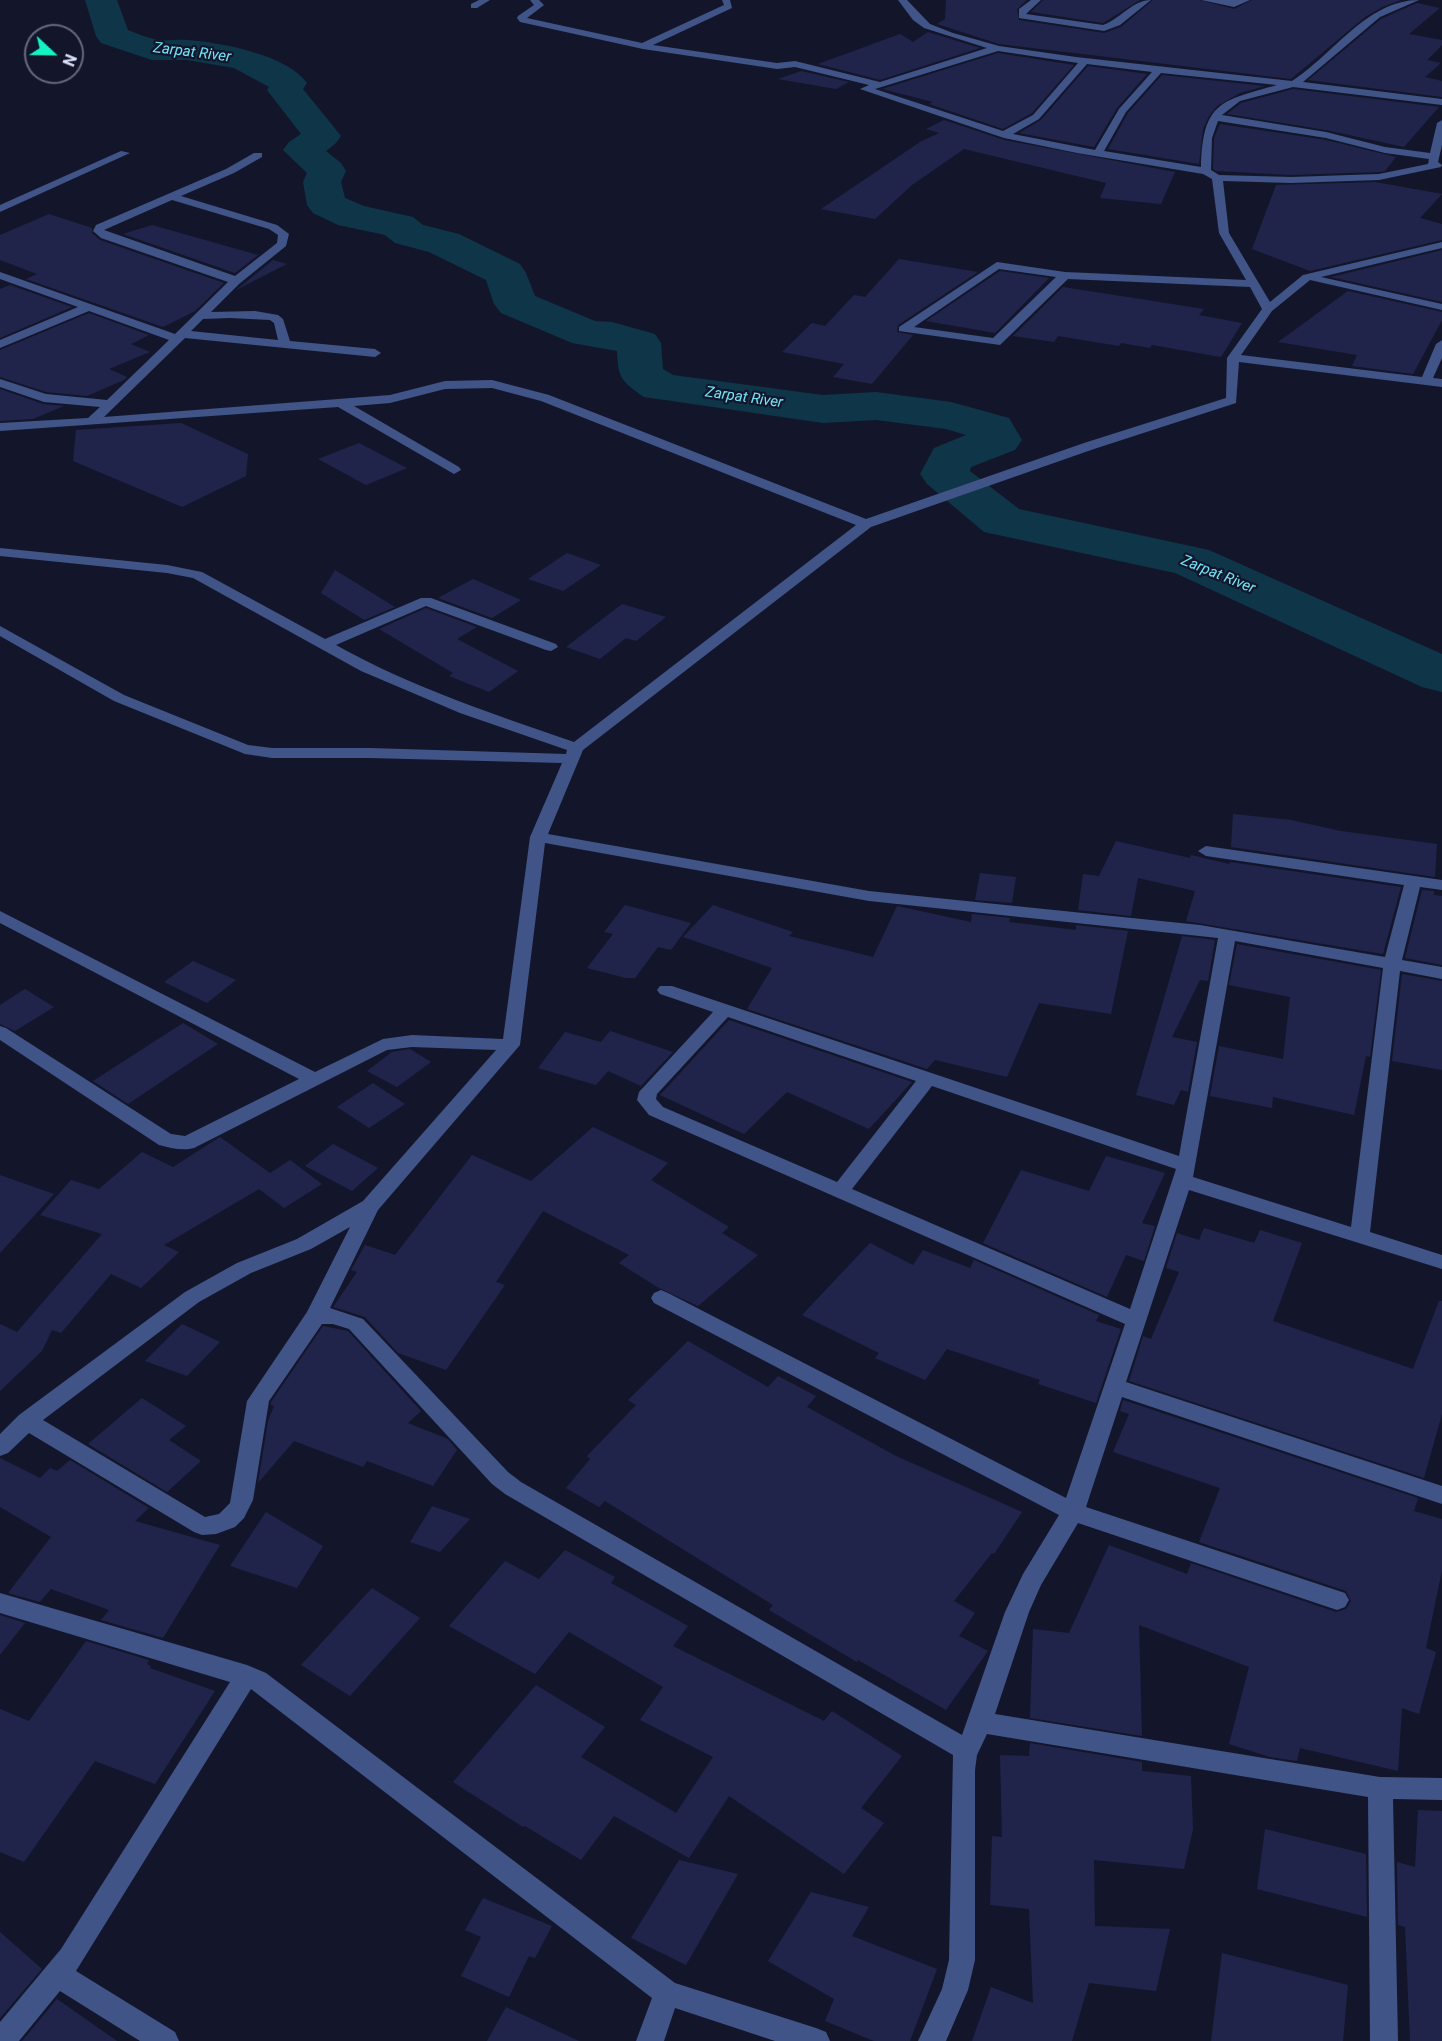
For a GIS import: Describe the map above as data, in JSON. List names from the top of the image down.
{
  "water": ["Zarpat River"],
  "north": "right"
}
